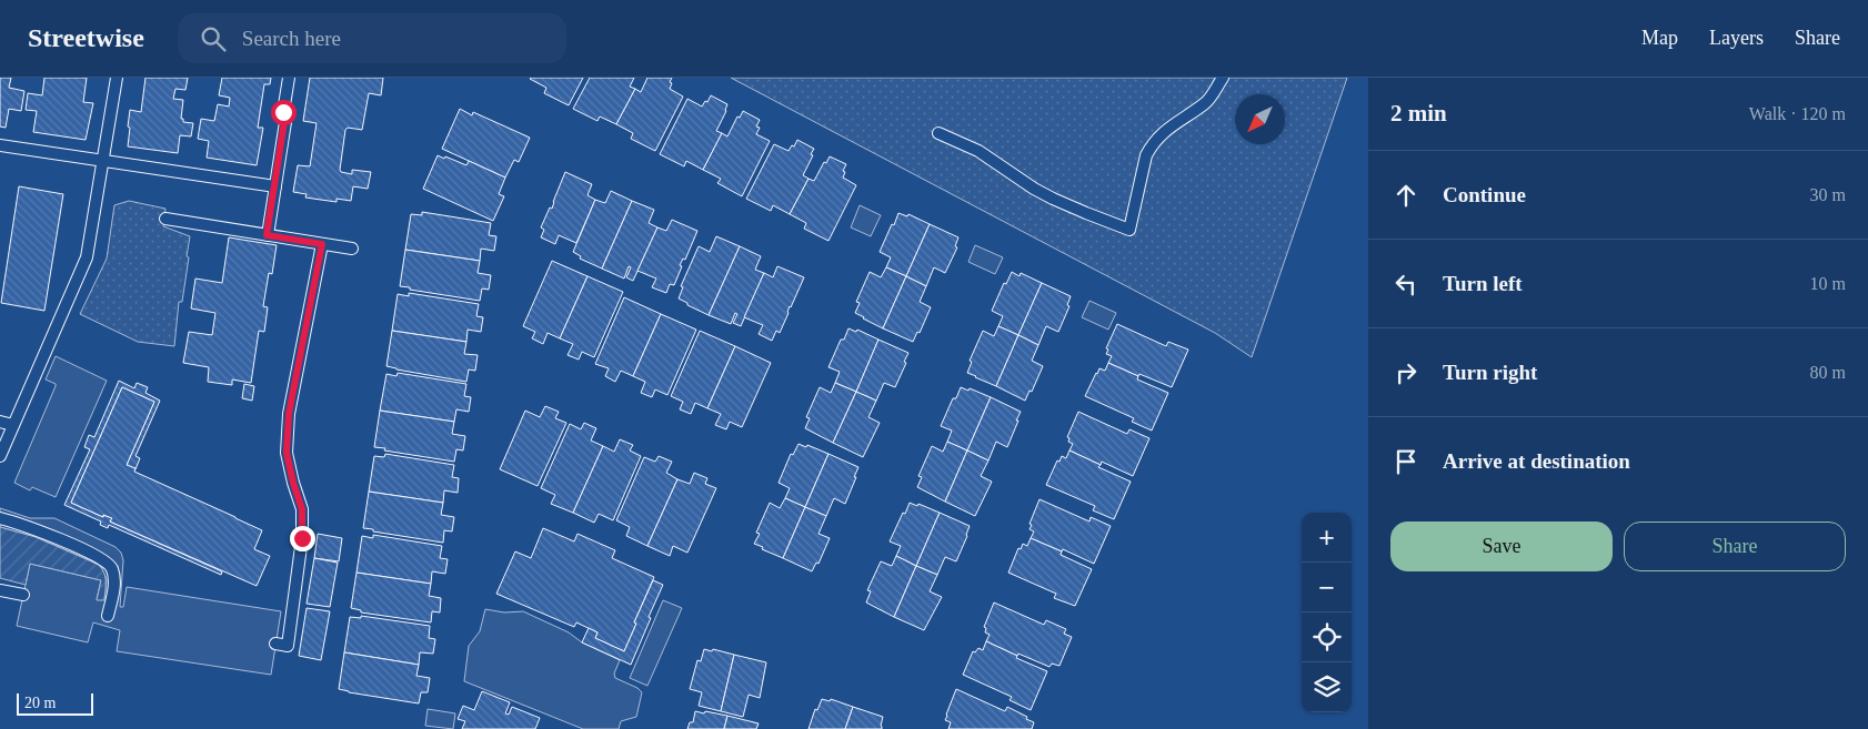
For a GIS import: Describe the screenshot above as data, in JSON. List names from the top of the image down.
{
  "scale_bar": "20 m",
  "north": "bottom left",
  "page": {
    "header": "Streetwise",
    "search": "Search here",
    "nav": ["Map", "Layers", "Share"],
    "heading": ["2 min", "Walk · 120 m"],
    "list": [
      ["Continue", "30 m"],
      ["Turn left", "10 m"],
      ["Turn right", "80 m"],
      "Arrive at destination"
    ],
    "buttons": ["Save", "Share"],
    "map_buttons": ["+", "−"],
    "scale": "20 m"
  }
}
